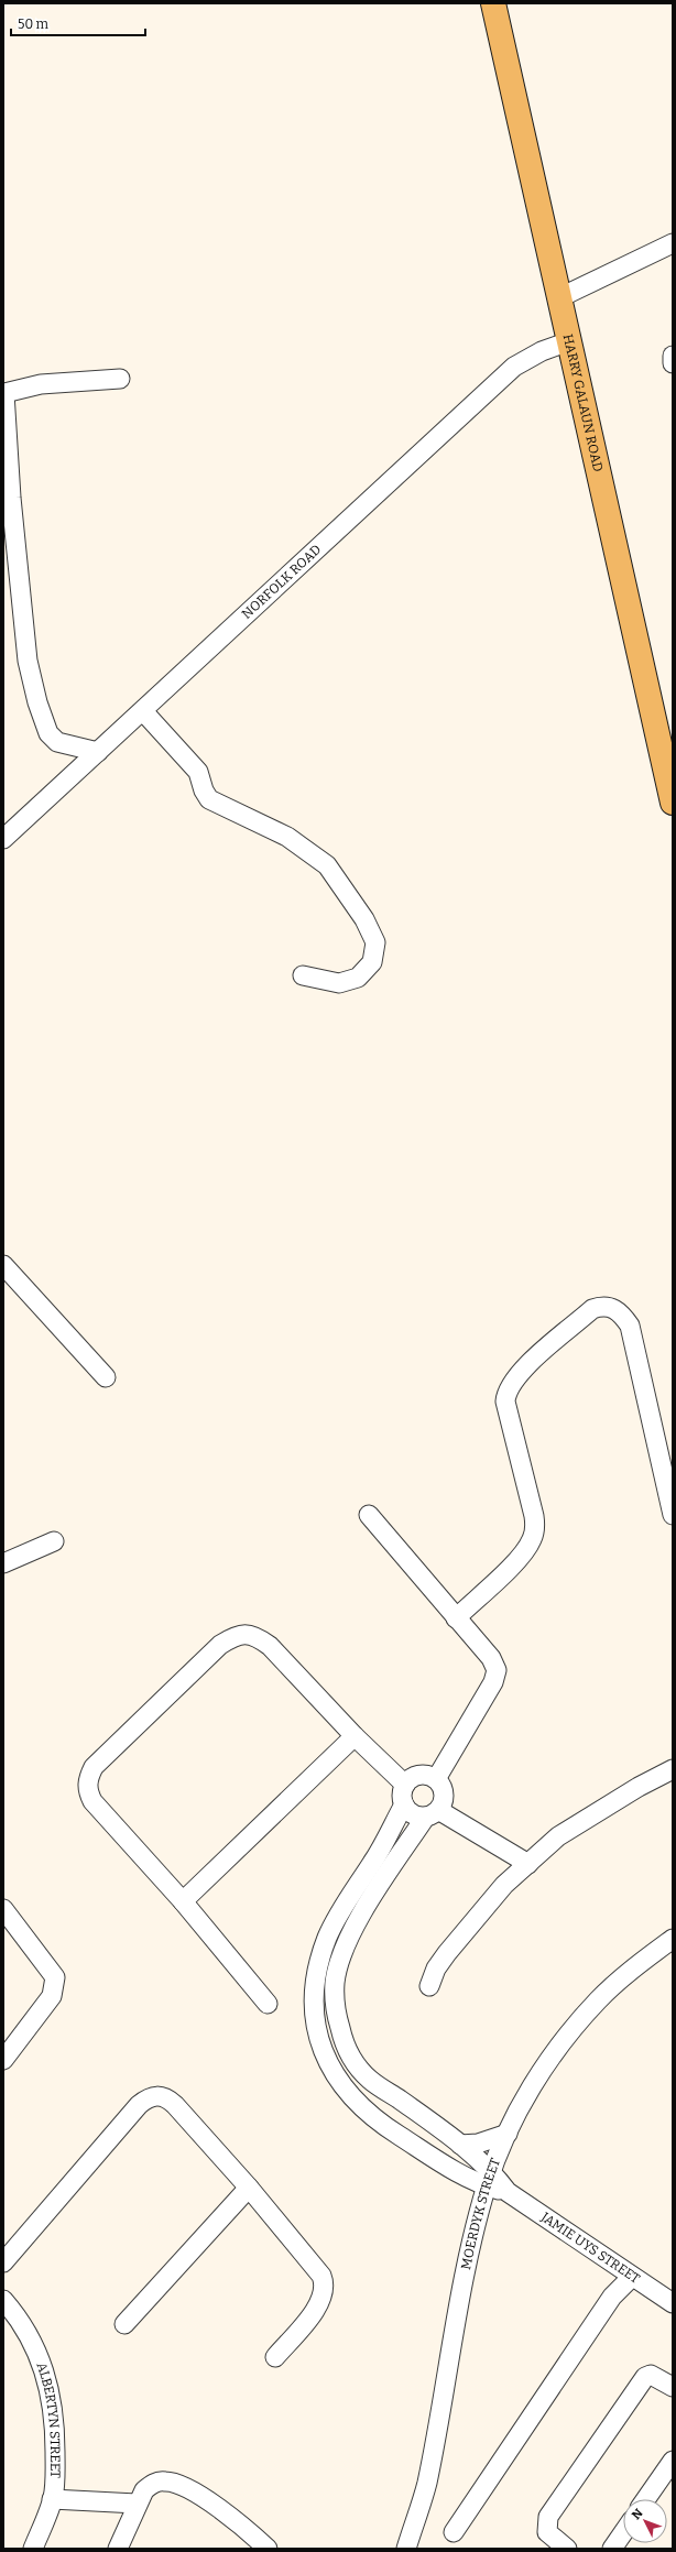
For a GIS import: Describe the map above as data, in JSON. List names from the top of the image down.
{
  "streets": {
    "main road": ["HARRY GALAUN ROAD"],
    "street": [
      "NORFOLK ROAD",
      "MOERDYK STREET",
      "JAMIE UYS STREET",
      "ALBERTYN STREET"
    ]
  },
  "crossings": [
    ["HARRY GALAUN ROAD", "NORFOLK ROAD"],
    ["MOERDYK STREET", "JAMIE UYS STREET"]
  ],
  "scale_bar": "50 m",
  "north": "top left"
}
